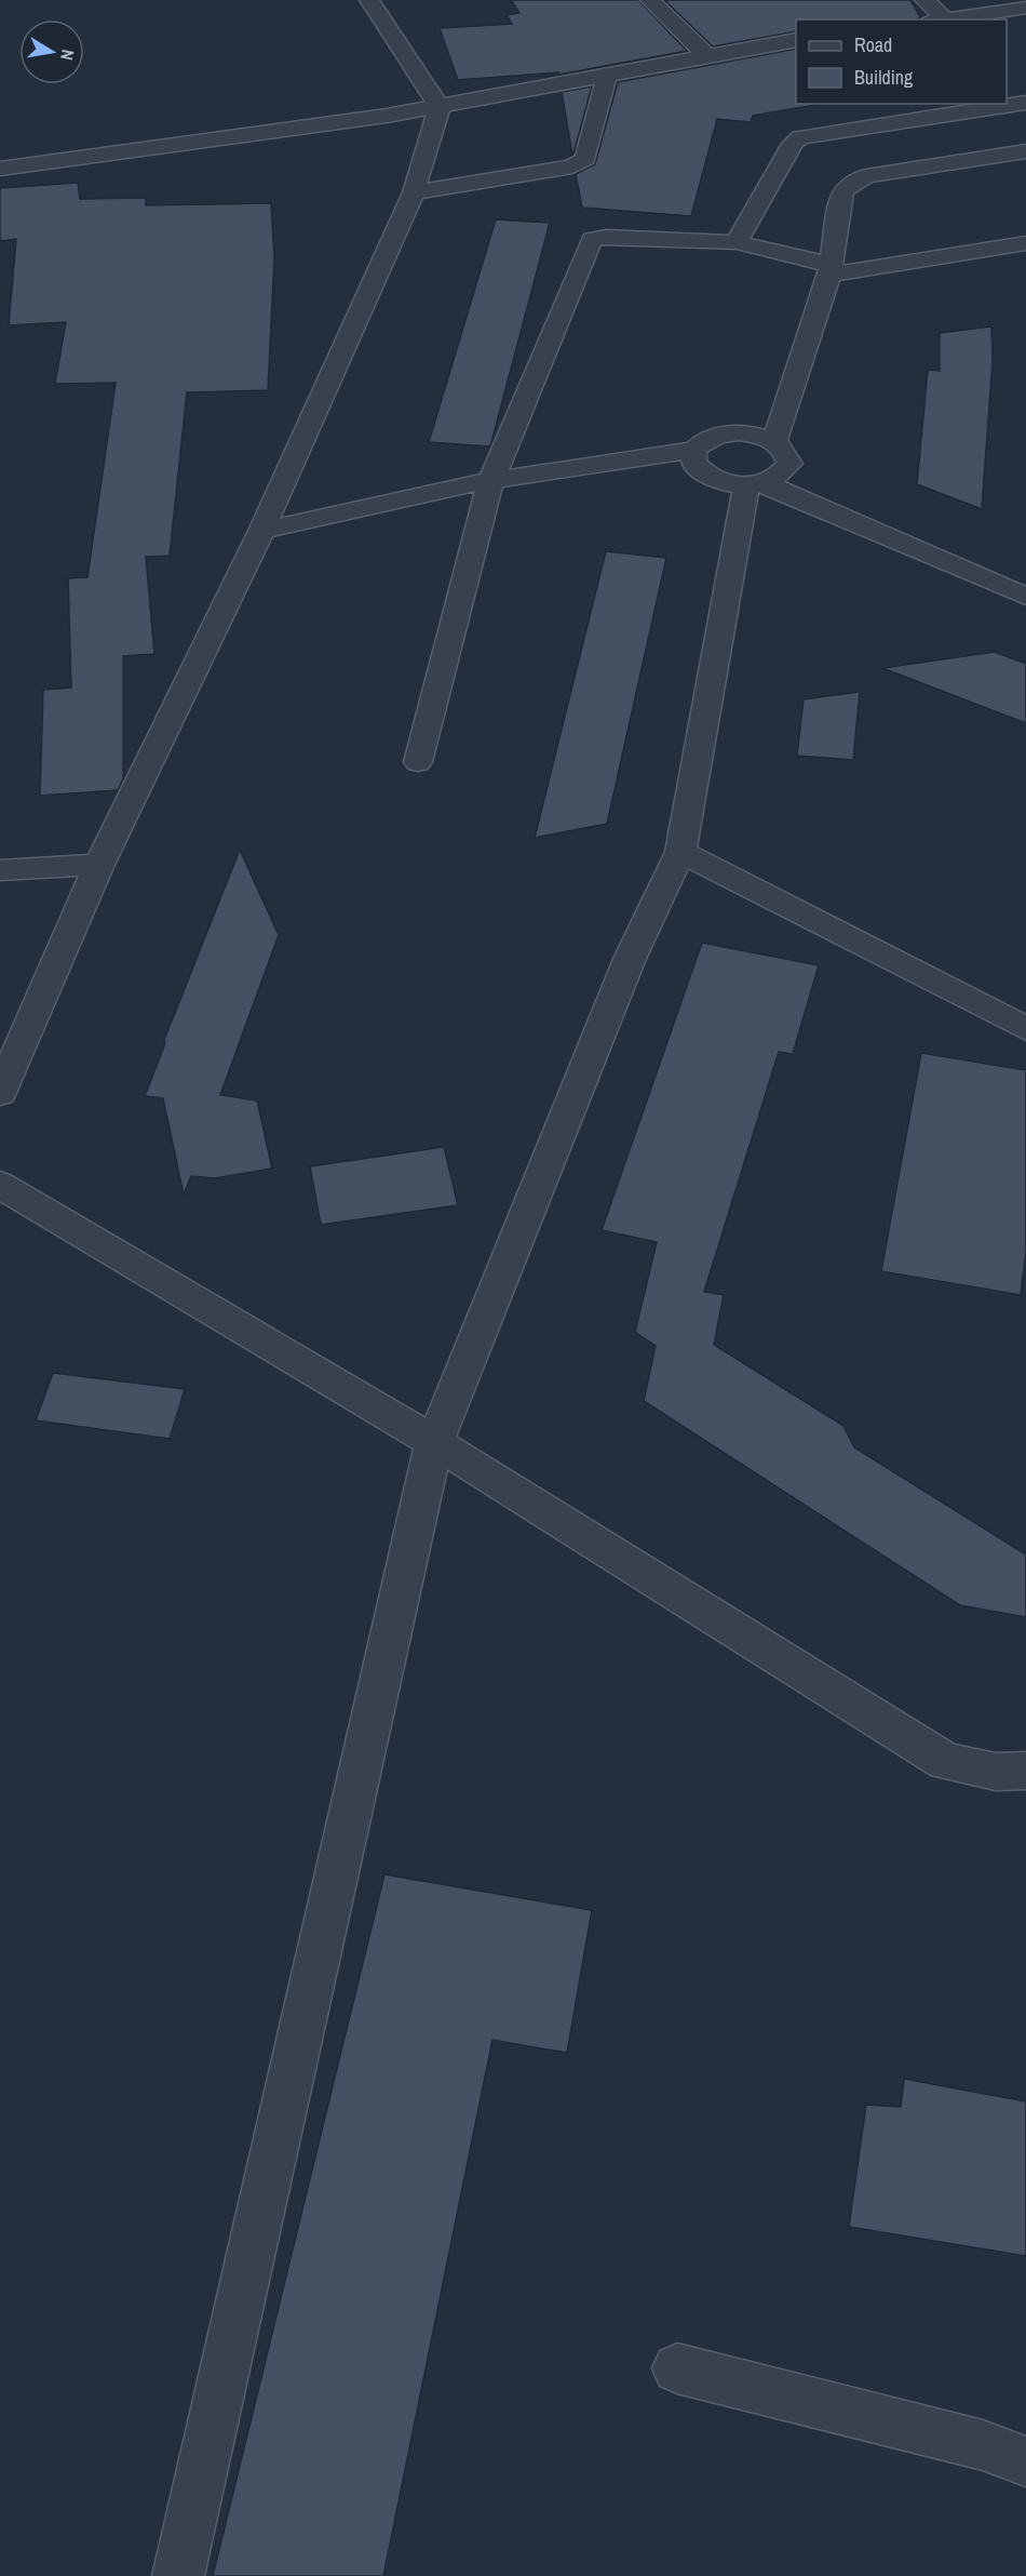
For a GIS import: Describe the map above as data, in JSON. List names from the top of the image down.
{
  "legend": ["Road", "Building"],
  "north": "right"
}
